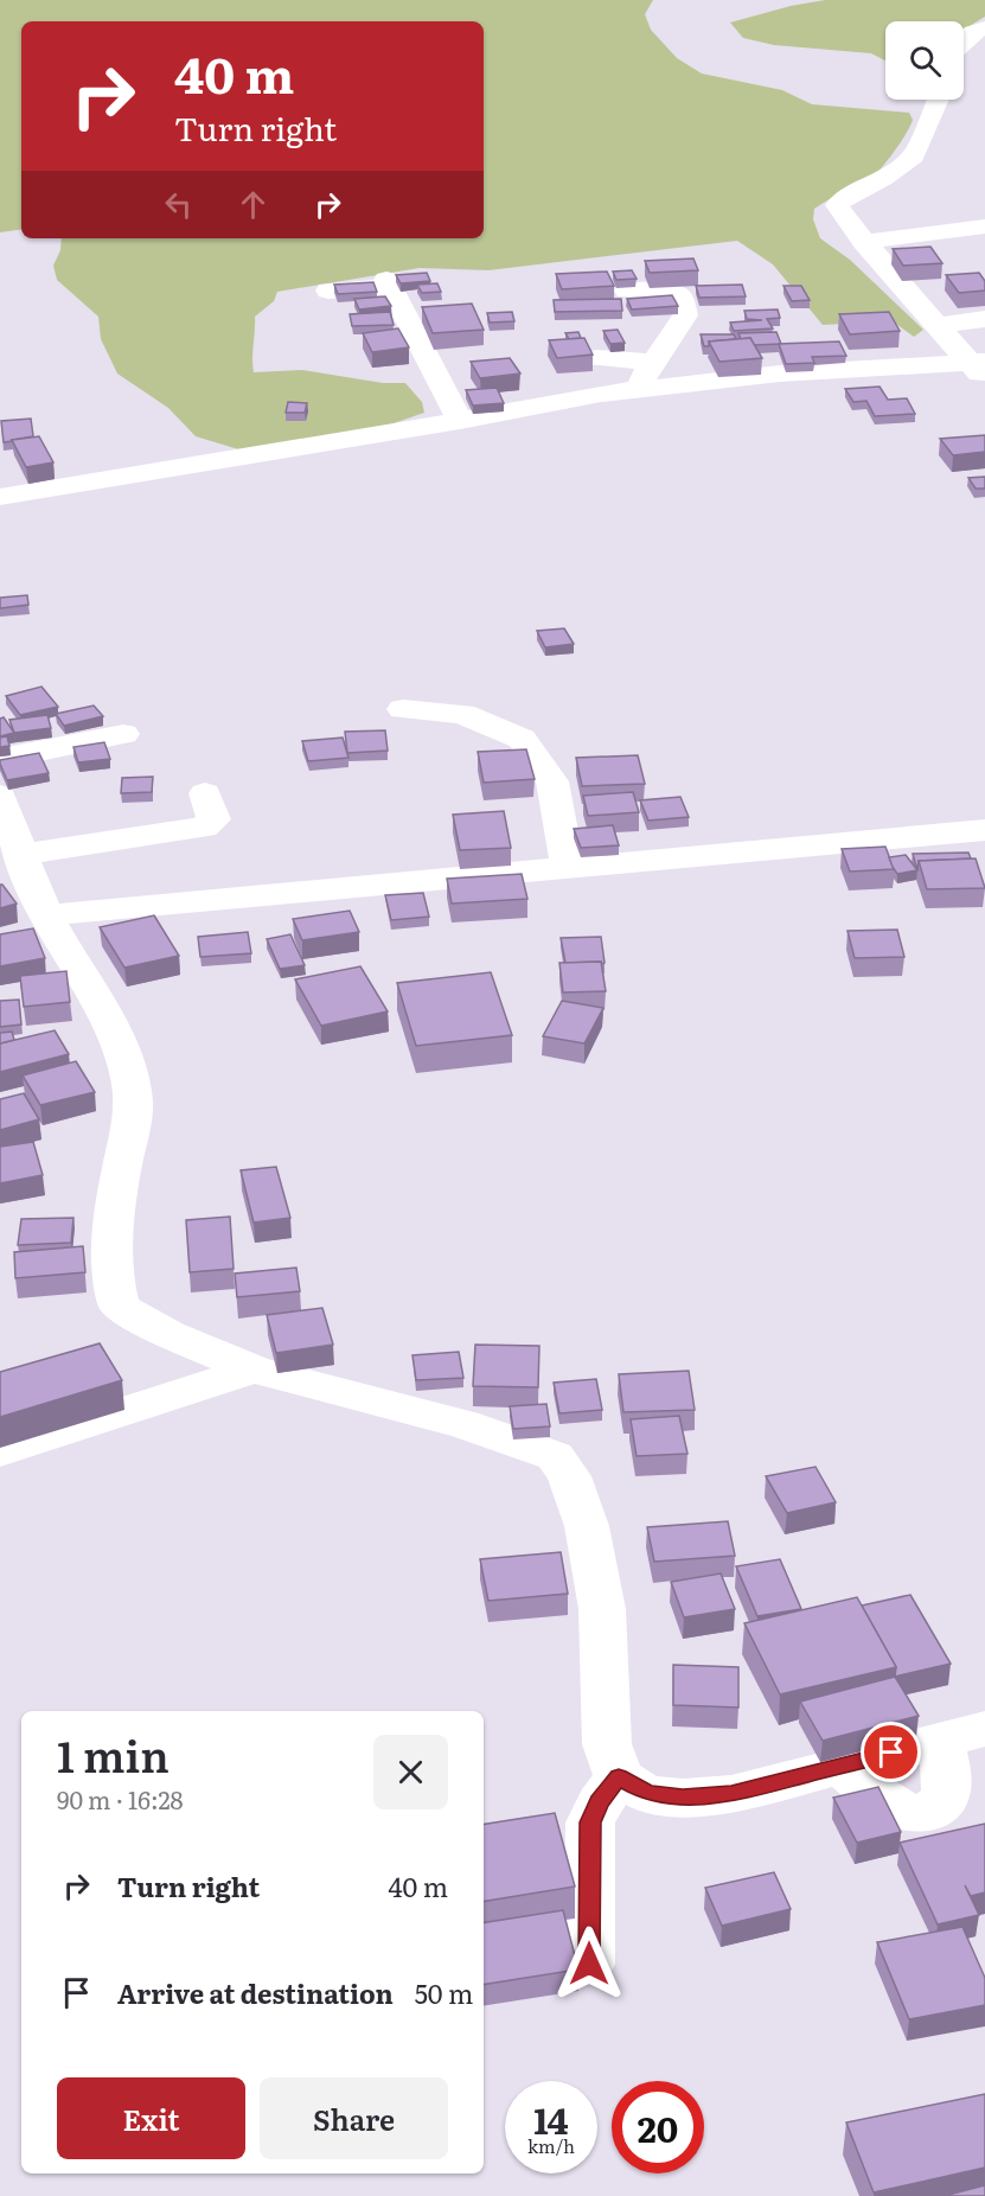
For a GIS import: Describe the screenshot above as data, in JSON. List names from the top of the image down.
{
  "page": {
    "turn": ["40 m", "Turn right"],
    "heading": ["1 min", "90 m · 16:28"],
    "list": [
      {
        "name": "Turn right",
        "value": "40 m"
      },
      {
        "name": "Arrive at destination",
        "value": "50 m"
      }
    ],
    "buttons": ["Exit", "Share"],
    "speed": "14 km/h",
    "limit": "20"
  }
}
